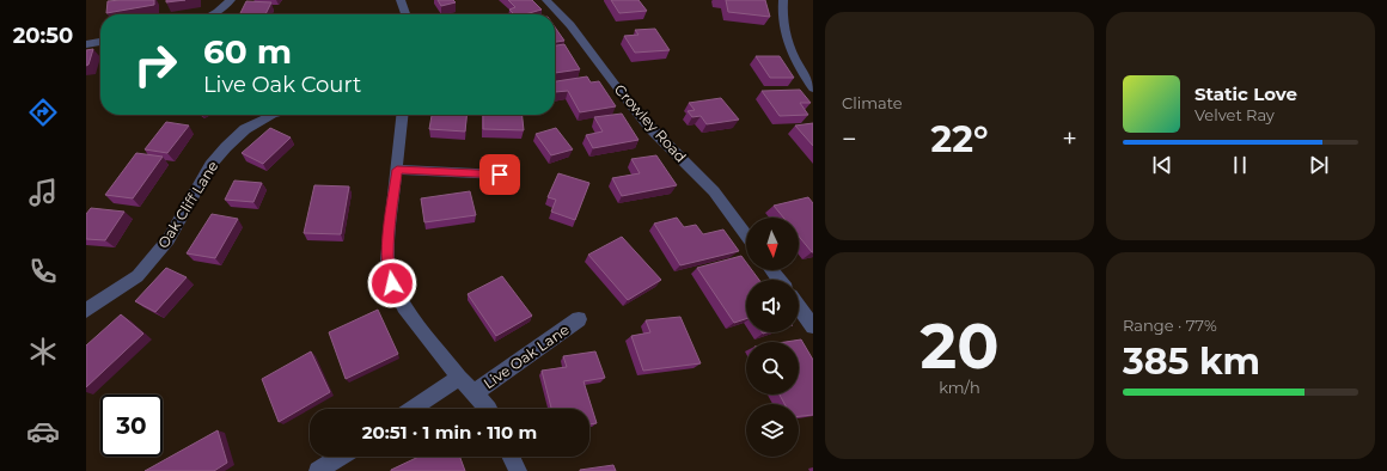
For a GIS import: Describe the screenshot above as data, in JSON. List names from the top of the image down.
{
  "streets": {
    "street": ["Crowley Road", "Oak Cliff Lane", "Live Oak Lane"]
  },
  "north": "bottom",
  "page": {
    "tabs": "20:50",
    "tile": [
      "Climate",
      ["20", "km/h"],
      ["Range · 77%", "385 km"]
    ],
    "turn": ["60 m", "Live Oak Court"],
    "song": ["Static Love", "Velvet Ray"],
    "heat": ["−", "22°", "+"],
    "limit": "30",
    "trip": "20:51 · 1 min · 110 m"
  }
}
